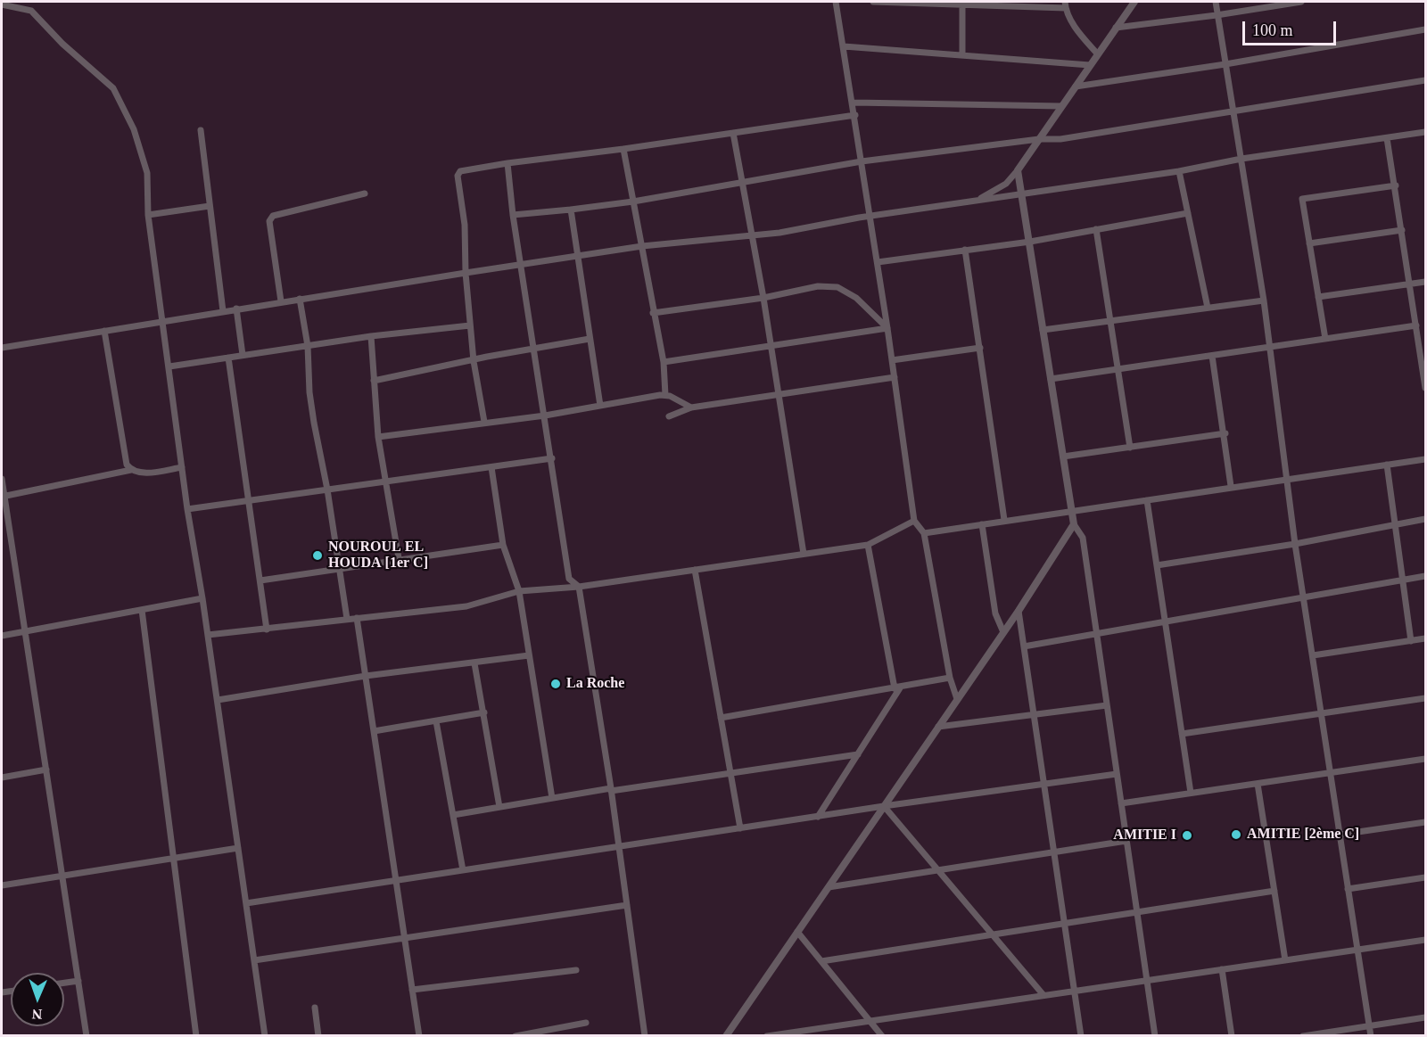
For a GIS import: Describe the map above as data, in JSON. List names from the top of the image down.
{
  "places": [
    "NOUROUL EL HOUDA [1er C]",
    "La Roche",
    "AMITIE [2ème C]",
    "AMITIE I"
  ],
  "scale_bar": "100 m",
  "north": "bottom"
}
